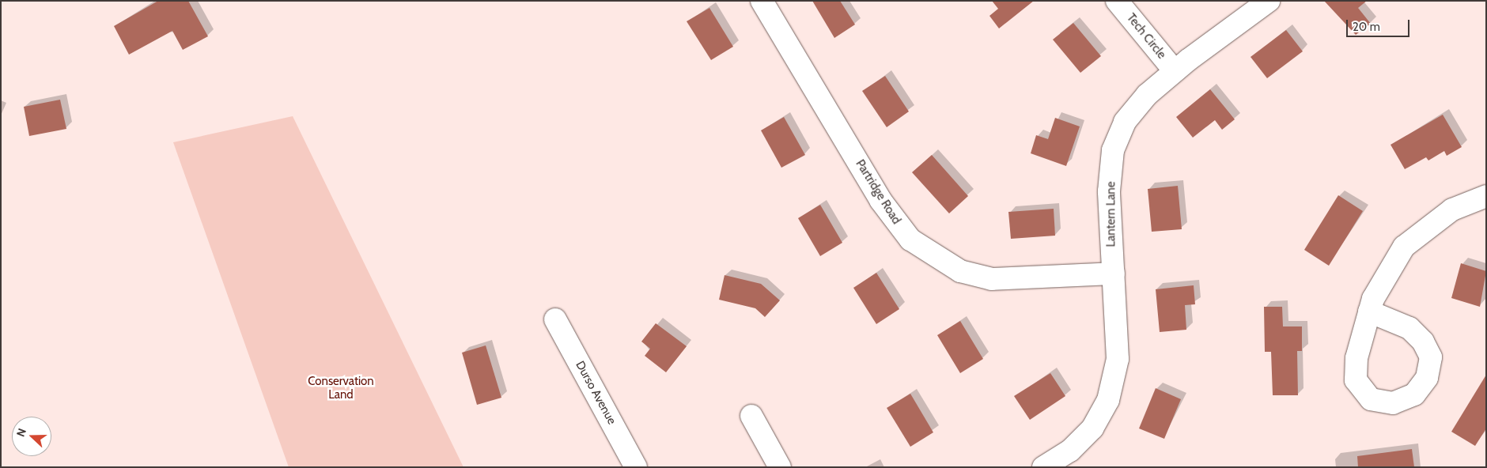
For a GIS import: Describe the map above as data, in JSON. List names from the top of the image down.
{
  "streets": {
    "street": [
      "Tech Circle",
      "Partridge Road",
      "Lantern Lane",
      "Durso Avenue"
    ]
  },
  "crossings": [
    ["Tech Circle", "Lantern Lane"],
    ["Partridge Road", "Lantern Lane"]
  ],
  "parks": ["Conservation Land"],
  "scale_bar": "20 m",
  "north": "left"
}
